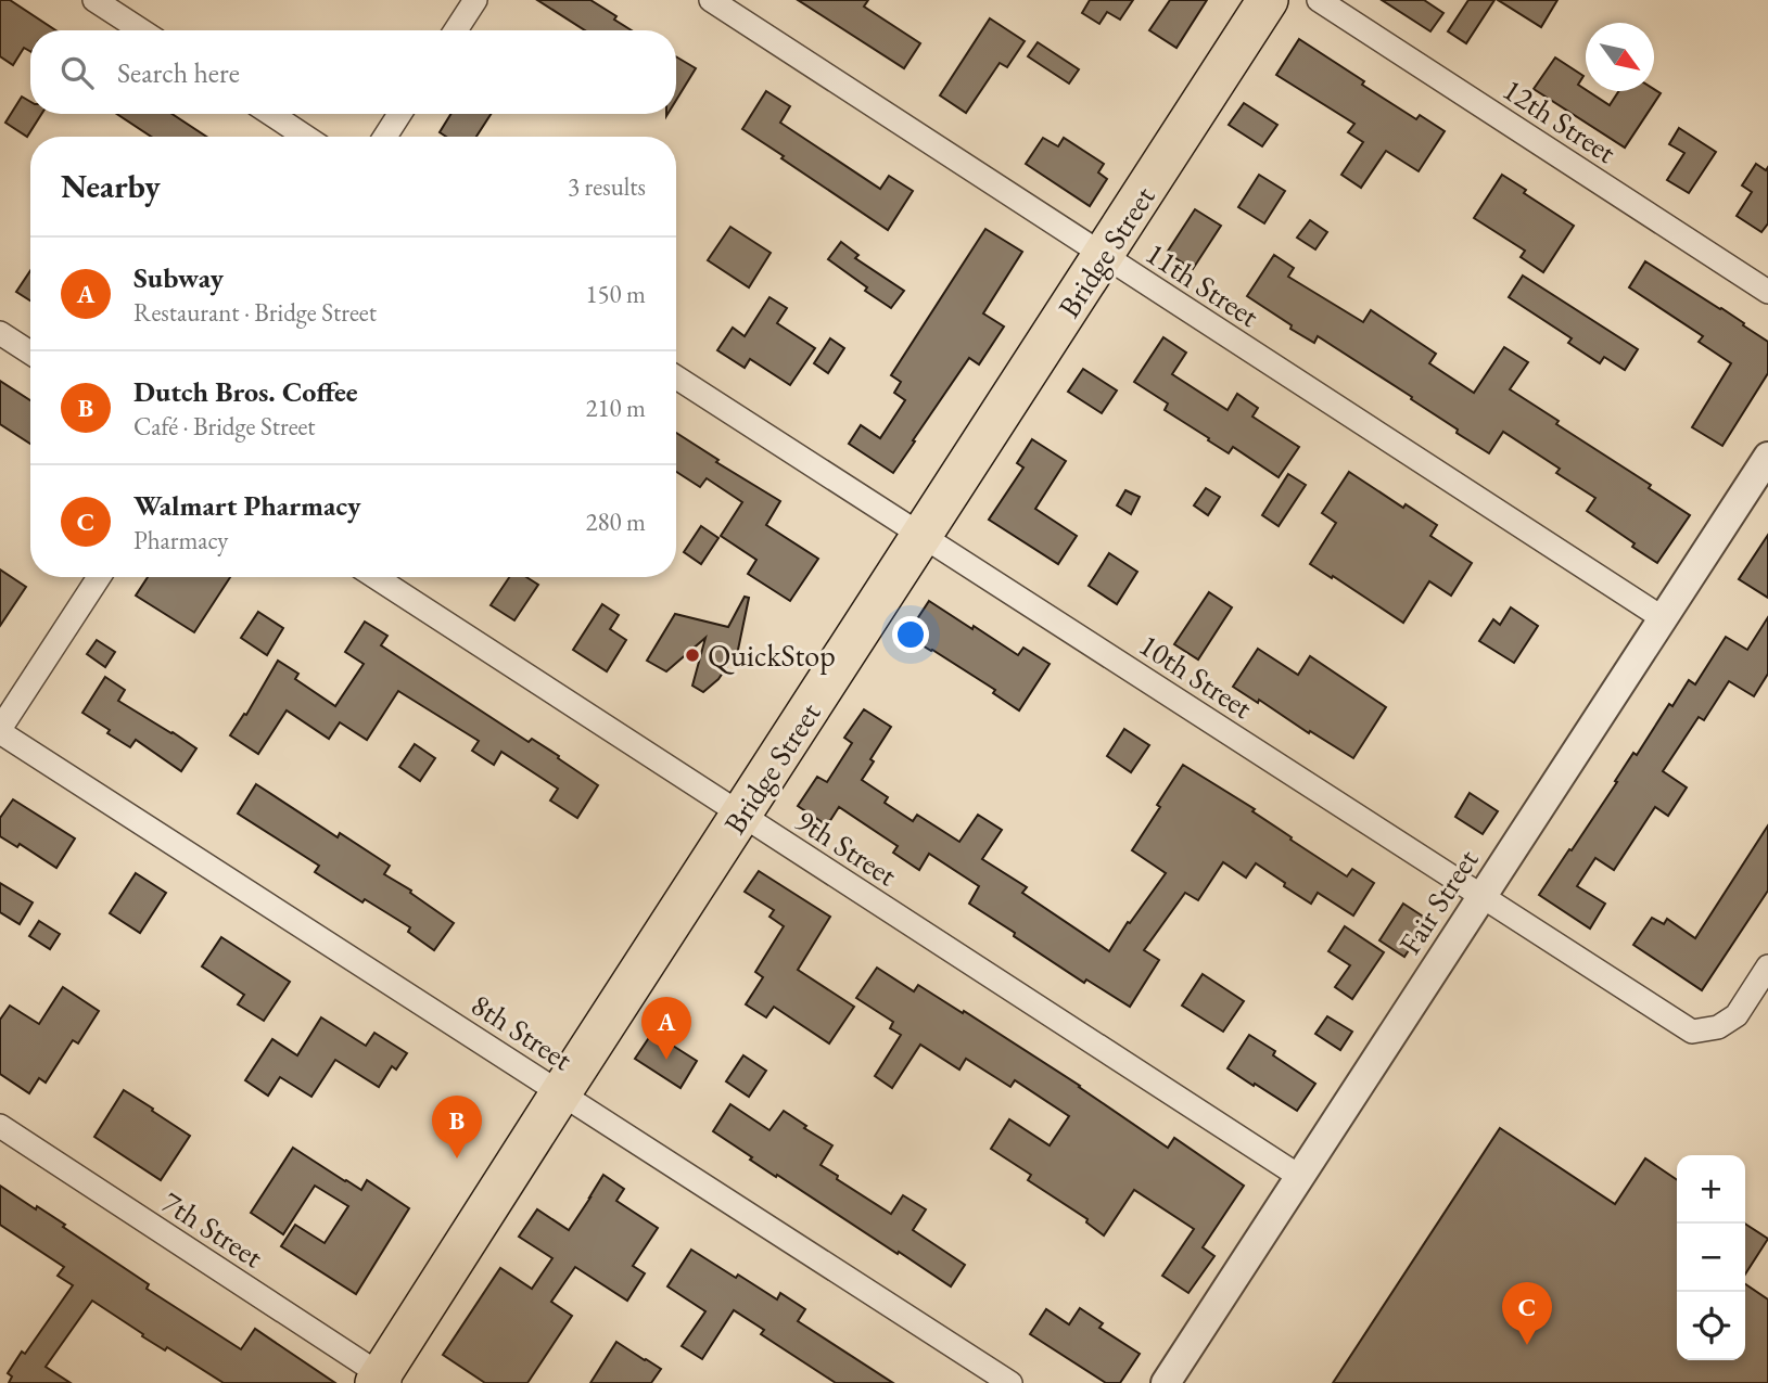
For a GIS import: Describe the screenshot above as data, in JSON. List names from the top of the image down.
{
  "streets": {
    "highway": ["Bridge Street"],
    "street": [
      "12th Street",
      "11th Street",
      "10th Street",
      "9th Street",
      "Fair Street",
      "8th Street",
      "7th Street"
    ]
  },
  "crossings": [
    ["Bridge Street", "11th Street"],
    ["Bridge Street", "10th Street"],
    ["Bridge Street", "9th Street"],
    ["Bridge Street", "8th Street"],
    ["Bridge Street", "7th Street"],
    ["11th Street", "Fair Street"],
    ["10th Street", "Fair Street"],
    ["9th Street", "Fair Street"]
  ],
  "places": ["QuickStop"],
  "north": "bottom right",
  "page": {
    "search": "Search here",
    "heading": ["Nearby", "3 results"],
    "list": [
      {
        "mark": "A",
        "name": "Subway",
        "note": "Restaurant · Bridge Street",
        "value": "150 m"
      },
      {
        "mark": "B",
        "name": "Dutch Bros. Coffee",
        "note": "Café · Bridge Street",
        "value": "210 m"
      },
      {
        "mark": "C",
        "name": "Walmart Pharmacy",
        "note": "Pharmacy",
        "value": "280 m"
      }
    ],
    "pins": ["A", "B", "C"],
    "map_buttons": ["+", "−"]
  }
}
